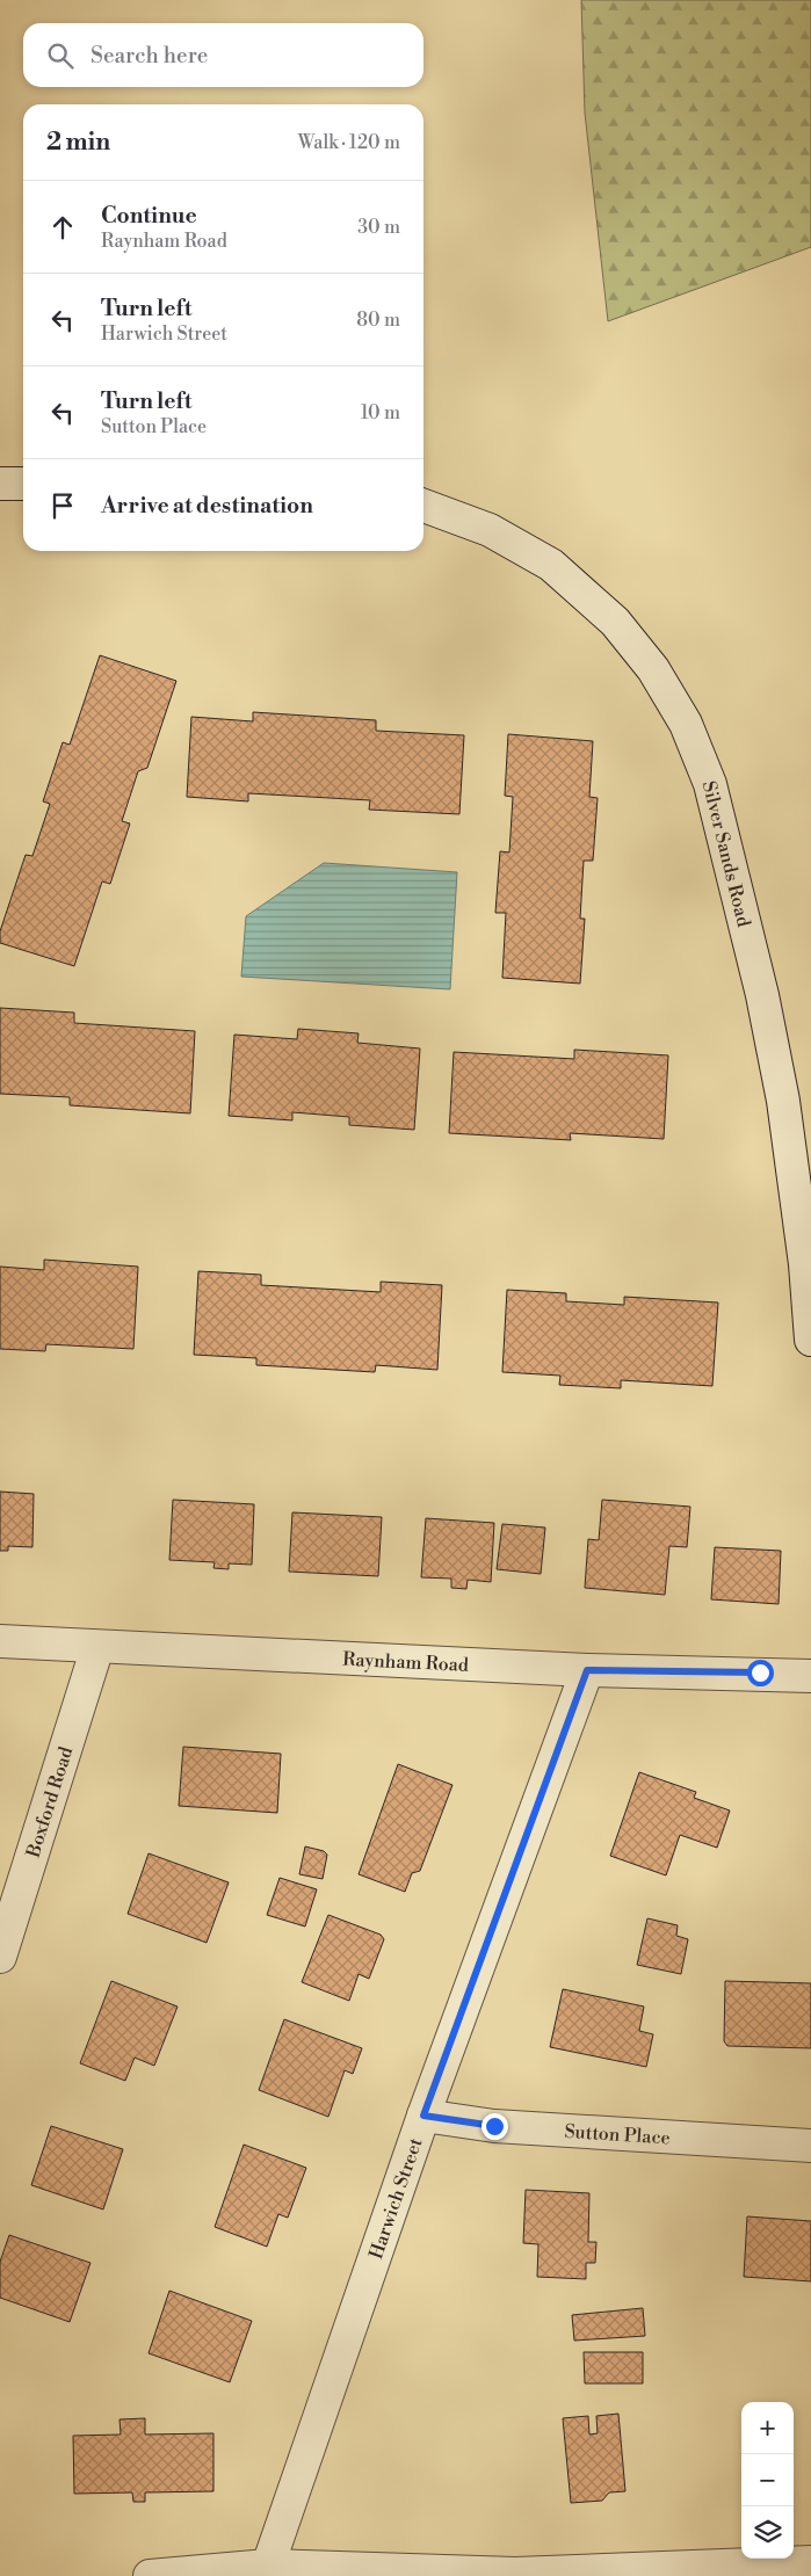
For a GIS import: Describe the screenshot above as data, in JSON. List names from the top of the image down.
{
  "streets": {
    "street": [
      "Silver Sands Road",
      "Raynham Road",
      "Boxford Road",
      "Sutton Place",
      "Harwich Street"
    ]
  },
  "crossings": [
    ["Raynham Road", "Boxford Road"],
    ["Raynham Road", "Harwich Street"],
    ["Sutton Place", "Harwich Street"]
  ],
  "page": {
    "search": "Search here",
    "heading": ["2 min", "Walk · 120 m"],
    "list": [
      ["Continue", "Raynham Road", "30 m"],
      ["Turn left", "Harwich Street", "80 m"],
      ["Turn left", "Sutton Place", "10 m"],
      "Arrive at destination"
    ],
    "map_buttons": ["+", "−"]
  }
}
